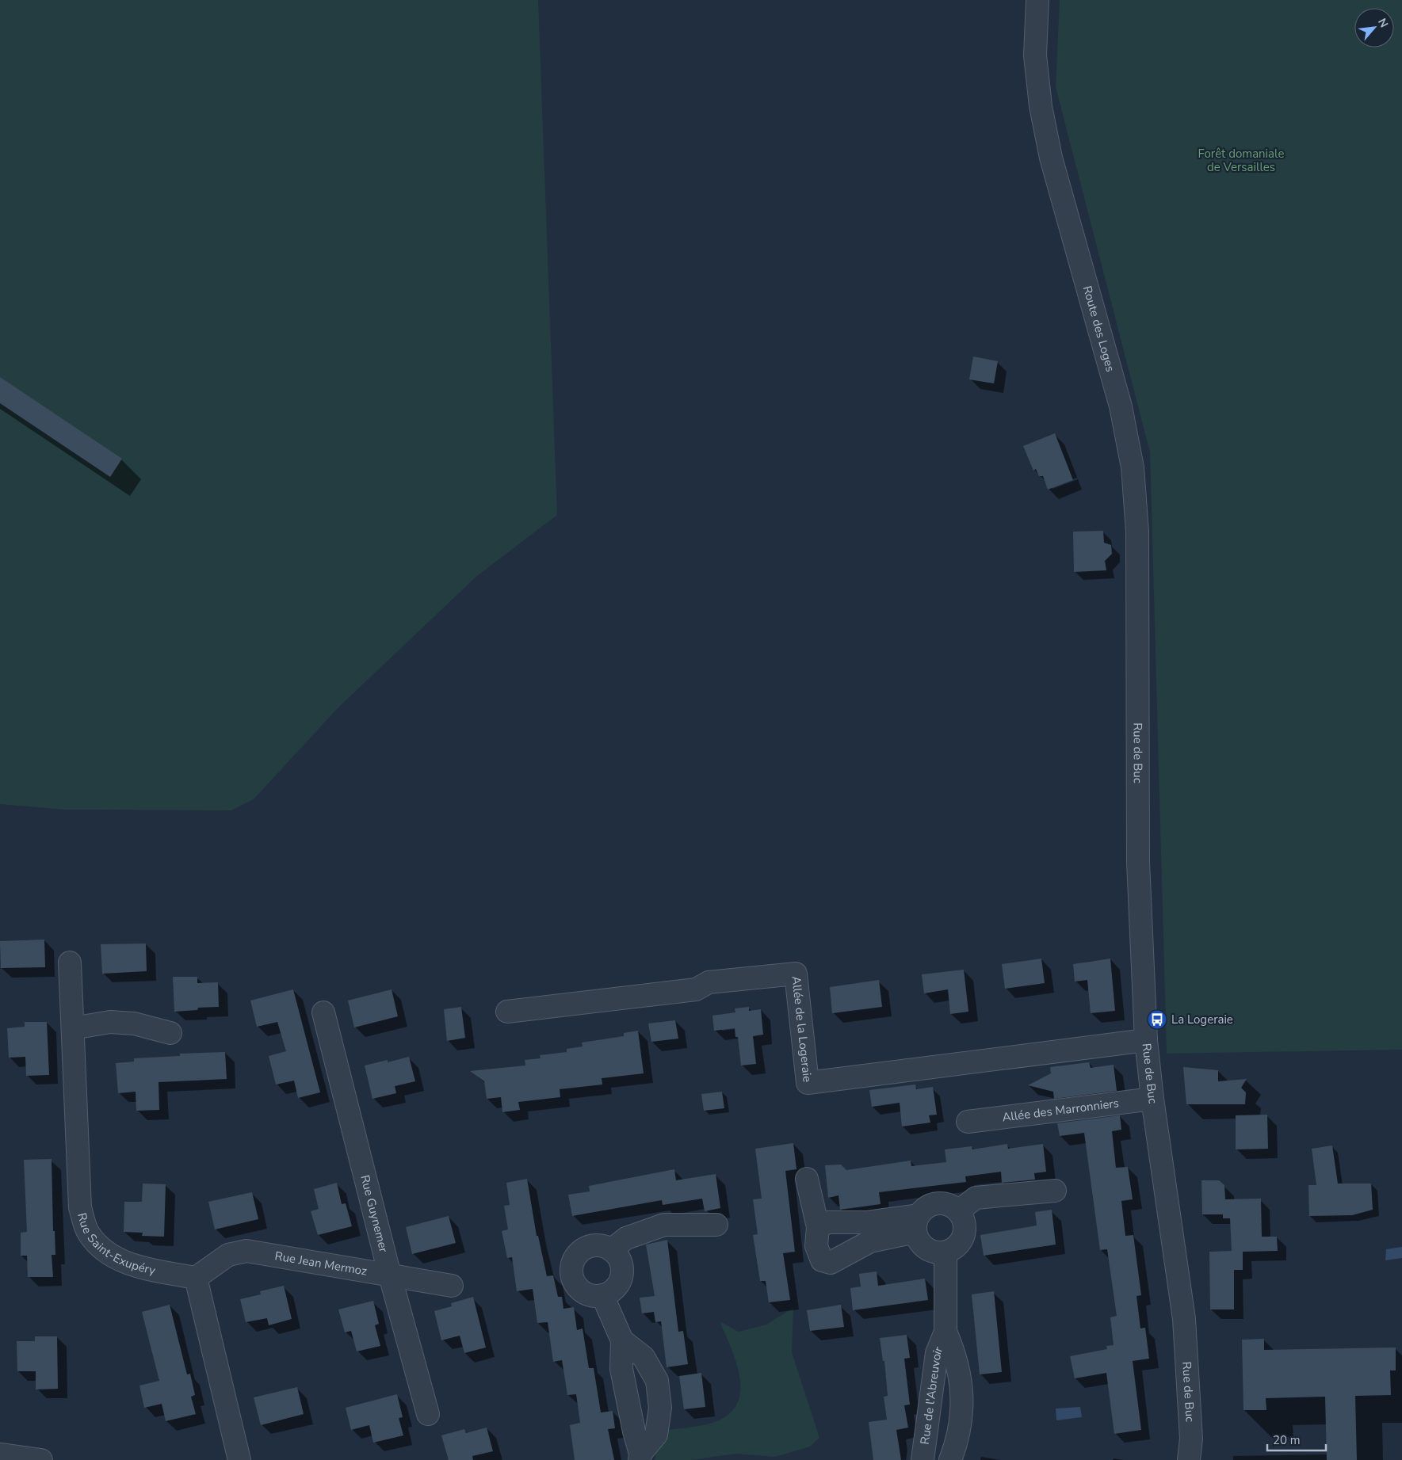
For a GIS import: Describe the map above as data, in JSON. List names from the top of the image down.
{
  "streets": {
    "street": [
      "Route des Loges",
      "Rue de Buc",
      "Allée de la Logeraie",
      "Allée des Marronniers",
      "Rue Guynemer",
      "Rue Saint-Exupéry",
      "Rue Jean Mermoz",
      "Rue de l'Abreuvoir"
    ]
  },
  "crossings": [
    ["Route des Loges", "Rue de Buc"],
    ["Rue de Buc", "Allée de la Logeraie"],
    ["Rue de Buc", "Allée des Marronniers"],
    ["Rue Guynemer", "Rue Jean Mermoz"],
    ["Rue Saint-Exupéry", "Rue Jean Mermoz"]
  ],
  "parks": ["Forêt domaniale de Versailles"],
  "places": {
    "bus stop": ["La Logeraie"]
  },
  "scale_bar": "20 m",
  "north": "top right"
}
